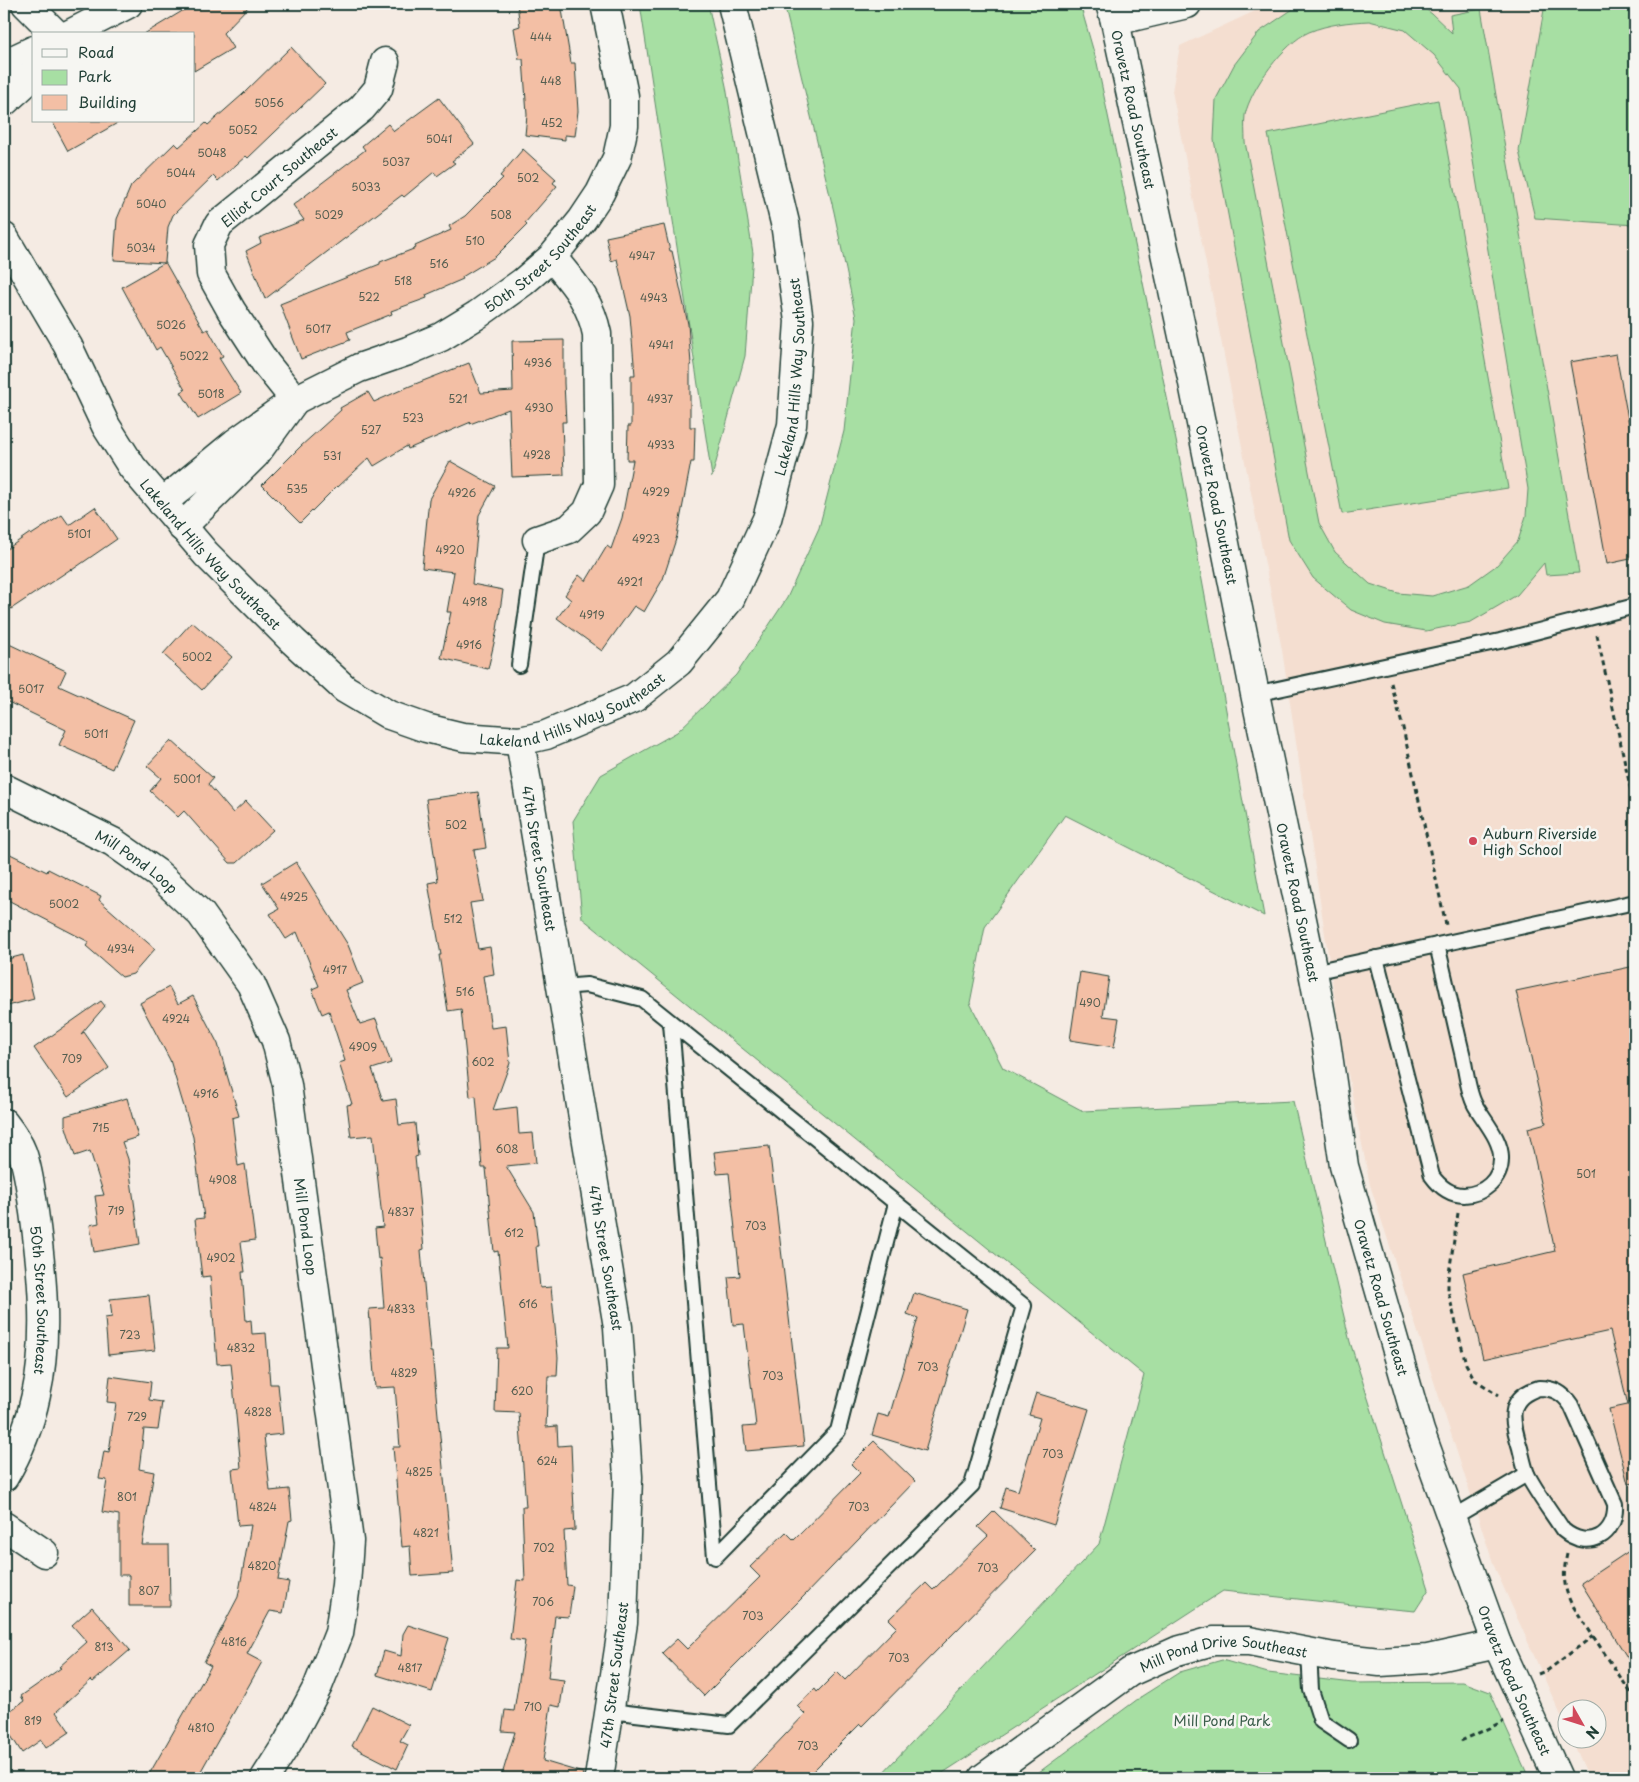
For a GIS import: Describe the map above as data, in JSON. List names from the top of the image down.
{
  "streets": {
    "street": [
      "Oravetz Road Southeast",
      "Elliot Court Southeast",
      "50th Street Southeast",
      "Lakeland Hills Way Southeast",
      "47th Street Southeast",
      "Mill Pond Loop",
      "Mill Pond Drive Southeast"
    ]
  },
  "crossings": [
    ["Oravetz Road Southeast", "Mill Pond Drive Southeast"],
    ["Elliot Court Southeast", "50th Street Southeast"],
    ["50th Street Southeast", "Lakeland Hills Way Southeast"],
    ["Lakeland Hills Way Southeast", "47th Street Southeast"]
  ],
  "parks": ["Mill Pond Park"],
  "places": ["Auburn Riverside High School"],
  "house_numbers": [
    "444",
    "448",
    "5056",
    "452",
    "5052",
    "5041",
    "5048",
    "5037",
    "5044",
    "502",
    "5033",
    "5040",
    "5029",
    "508",
    "510",
    "5034",
    "4947",
    "516",
    "518",
    "522",
    "4943",
    "5026",
    "5017",
    "4941",
    "5022",
    "4936",
    "5018",
    "521",
    "4937",
    "4930",
    "523",
    "527",
    "4933",
    "4928",
    "531",
    "535",
    "4929",
    "4926",
    "5101",
    "4923",
    "4920",
    "4921",
    "4918",
    "4919",
    "4916",
    "5002",
    "5017",
    "5011",
    "5001",
    "502",
    "4925",
    "5002",
    "512",
    "4934",
    "4917",
    "516",
    "490",
    "4924",
    "4909",
    "709",
    "602",
    "4916",
    "715",
    "608",
    "501",
    "4908",
    "719",
    "4837",
    "703",
    "612",
    "4902",
    "616",
    "4833",
    "723",
    "4832",
    "703",
    "4829",
    "703",
    "620",
    "4828",
    "729",
    "703",
    "624",
    "4825",
    "801",
    "4824",
    "703",
    "4821",
    "702",
    "4820",
    "703",
    "807",
    "706",
    "703",
    "4816",
    "813",
    "703",
    "4817",
    "710",
    "819",
    "4810",
    "703"
  ],
  "legend": ["Road", "Park", "Building"],
  "north": "bottom right"
}
